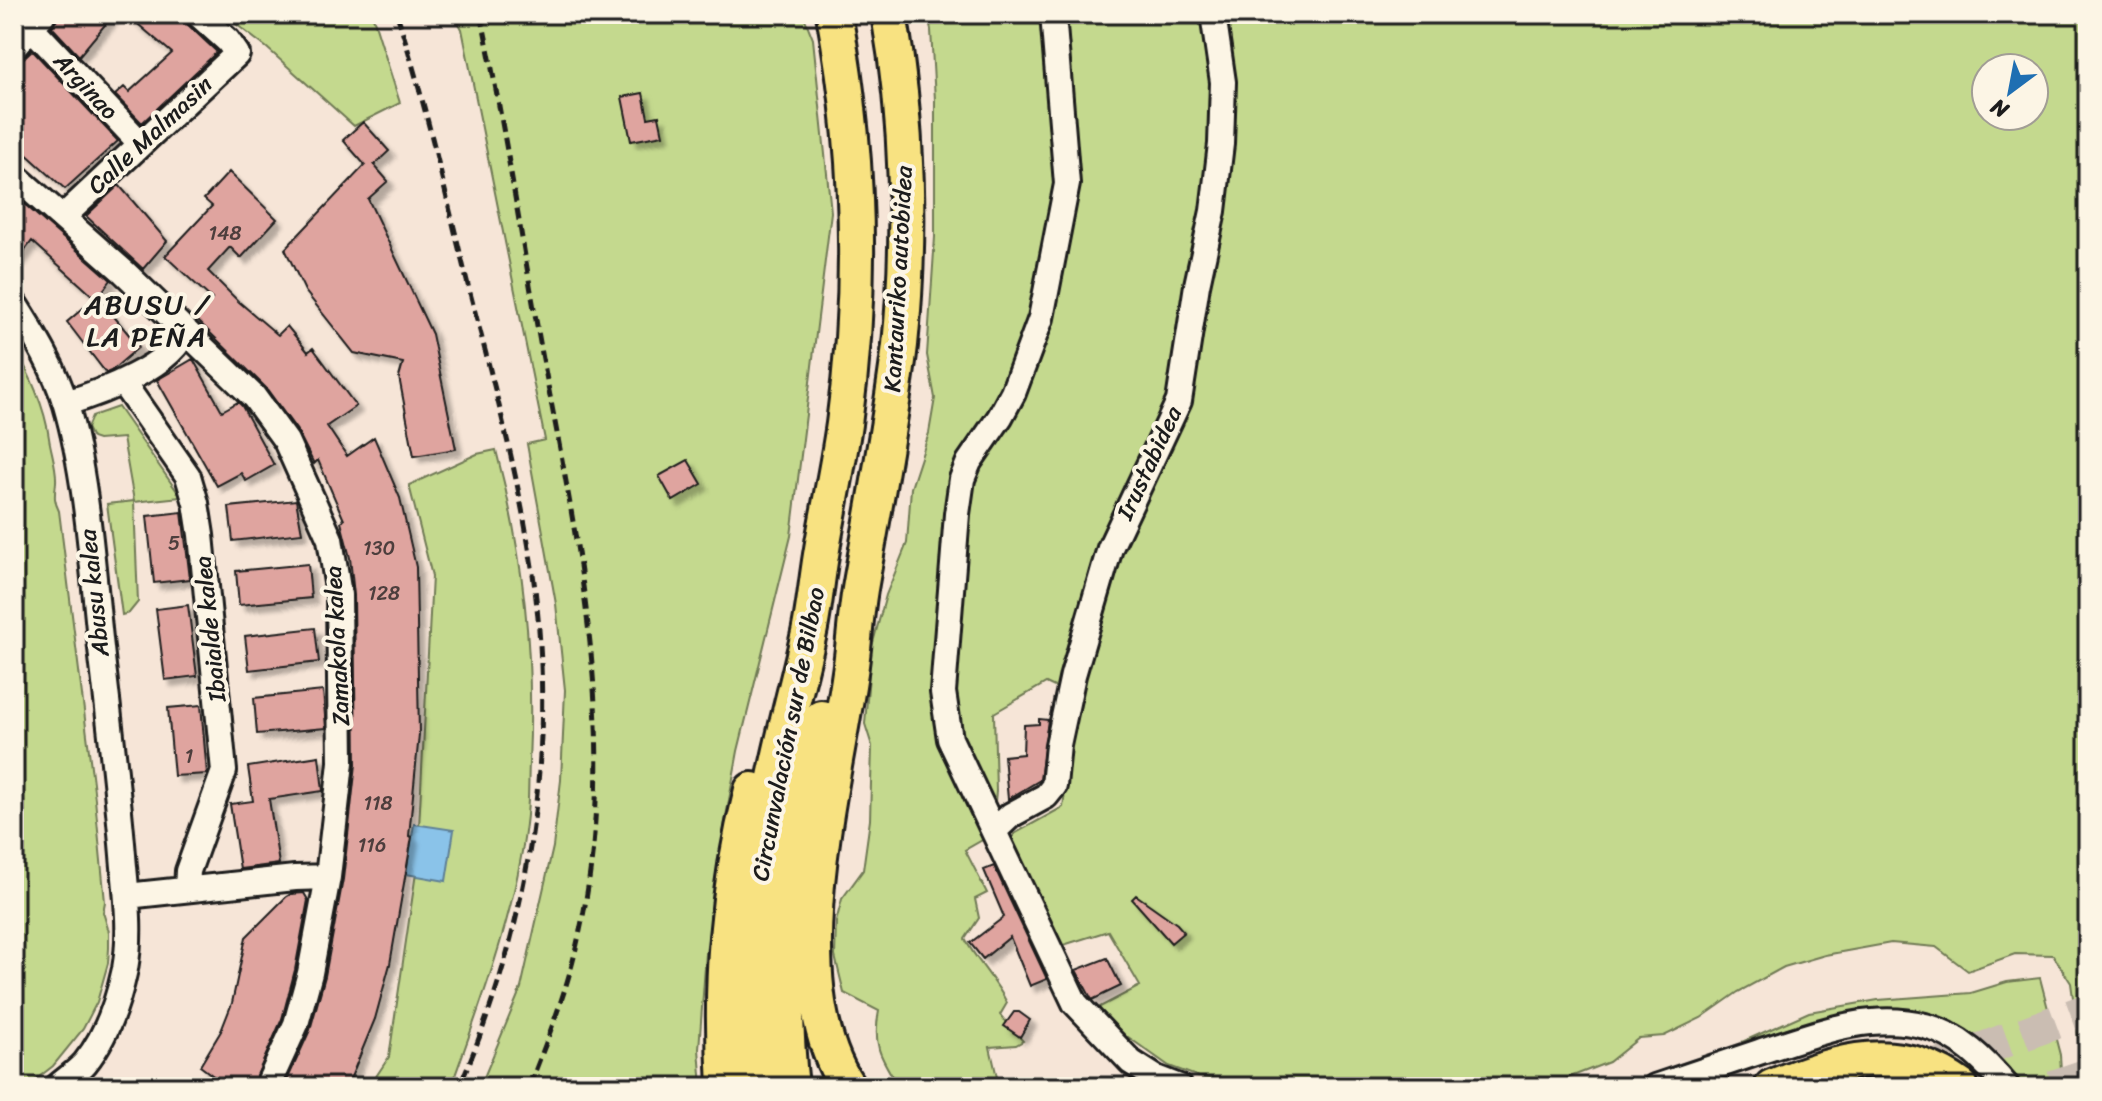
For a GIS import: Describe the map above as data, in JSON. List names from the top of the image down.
{
  "streets": {
    "highway": ["Kantauriko autobidea", "Circunvalación sur de Bilbao"],
    "street": [
      "Arginao",
      "Calle Malmasin",
      "Irustabidea",
      "Abusu kalea",
      "Ibaialde kalea",
      "Zamakola kalea"
    ]
  },
  "crossings": [
    ["Arginao", "Calle Malmasin"],
    ["Calle Malmasin", "Zamakola kalea"],
    ["Kantauriko autobidea", "Circunvalación sur de Bilbao"]
  ],
  "districts": ["ABUSU / LA PEÑA"],
  "house_numbers": [
    "148",
    "5",
    "130",
    "128",
    "1",
    "118",
    "116"
  ],
  "north": "bottom left"
}
